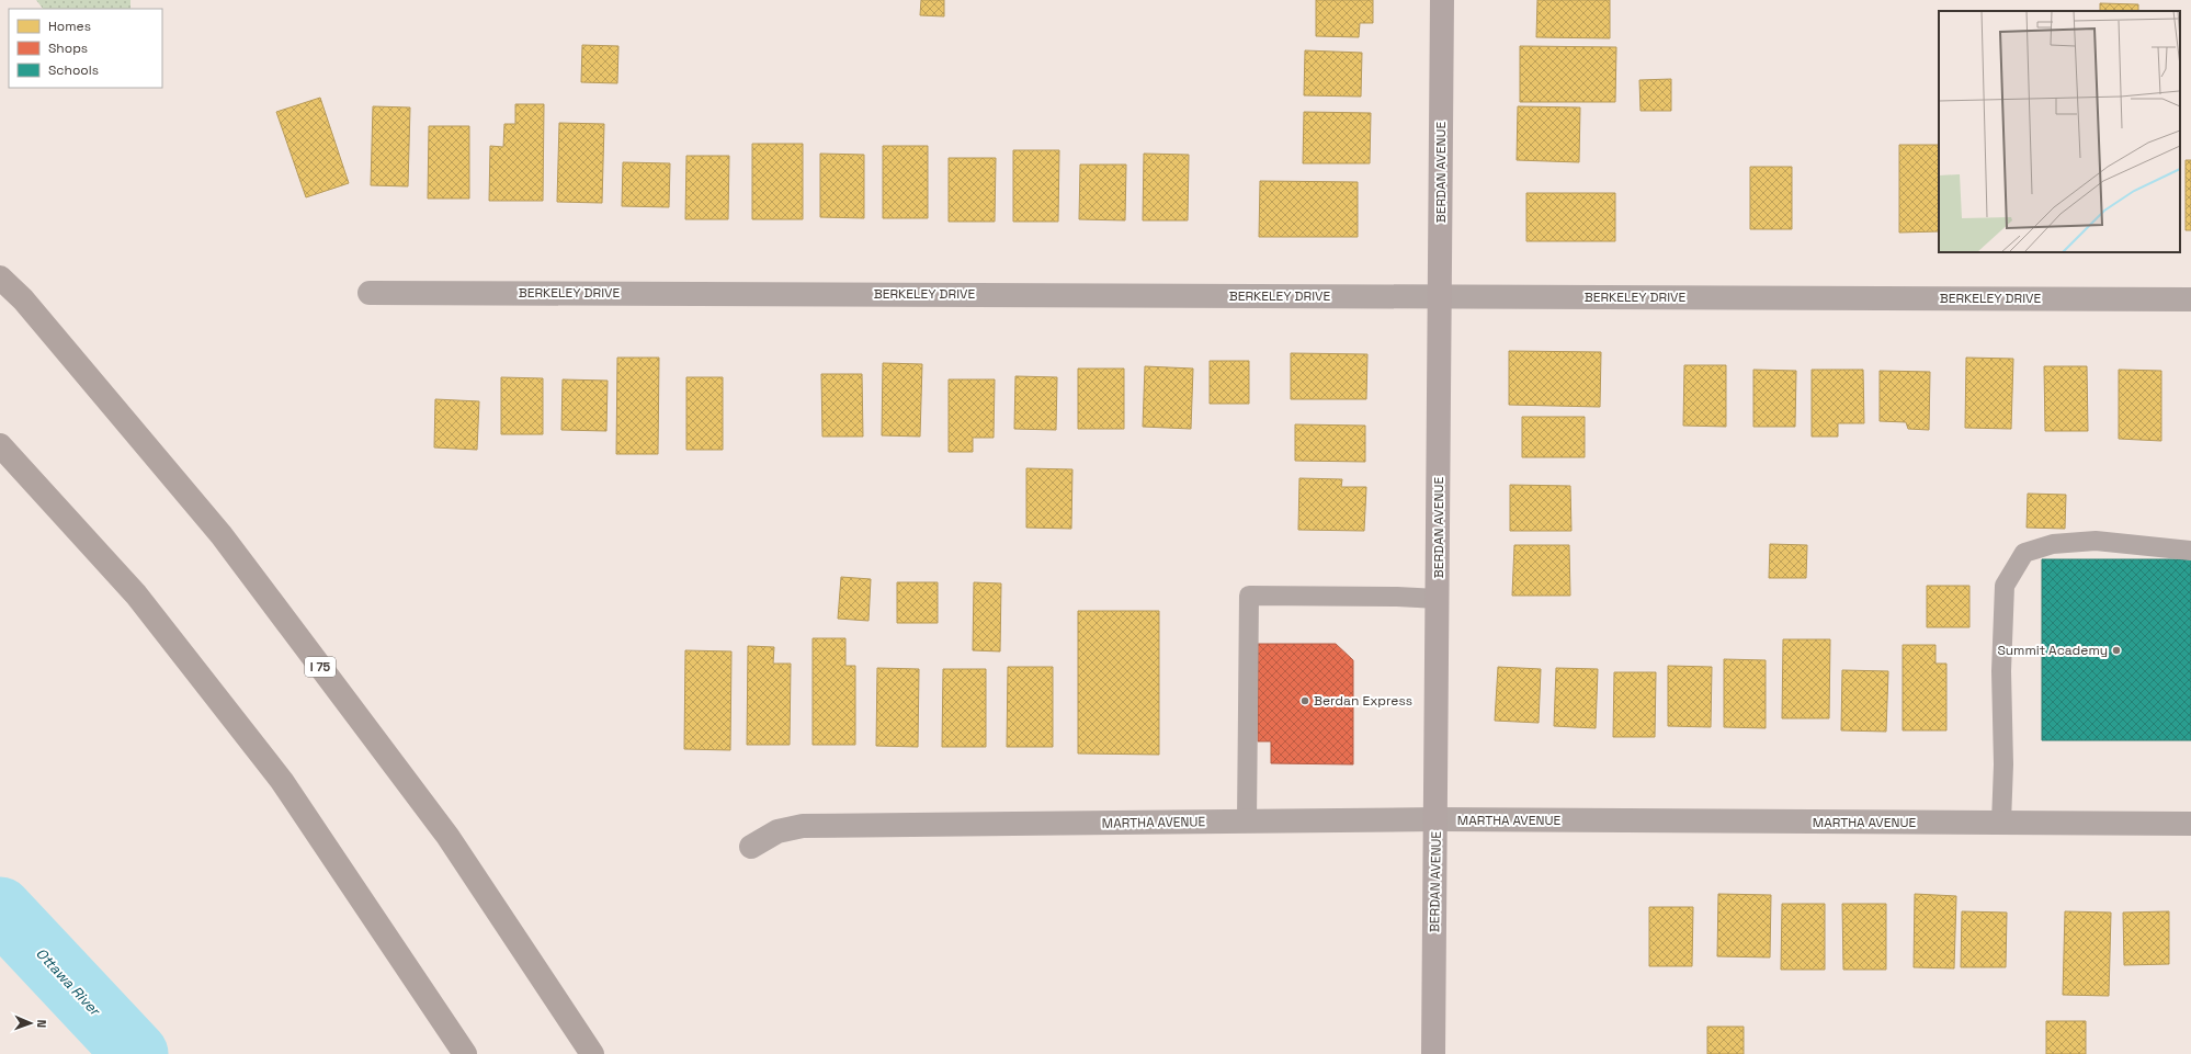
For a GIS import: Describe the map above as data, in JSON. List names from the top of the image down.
{
  "streets": {
    "highway": ["I 75"],
    "main road": ["BERDAN AVENUE"],
    "street": ["BERKELEY DRIVE", "MARTHA AVENUE"]
  },
  "crossings": [
    ["BERDAN AVENUE", "BERKELEY DRIVE"],
    ["BERDAN AVENUE", "MARTHA AVENUE"]
  ],
  "water": ["Ottawa River"],
  "places": ["Summit Academy", "Berdan Express"],
  "legend": ["Homes", "Shops", "Schools"],
  "north": "right"
}
